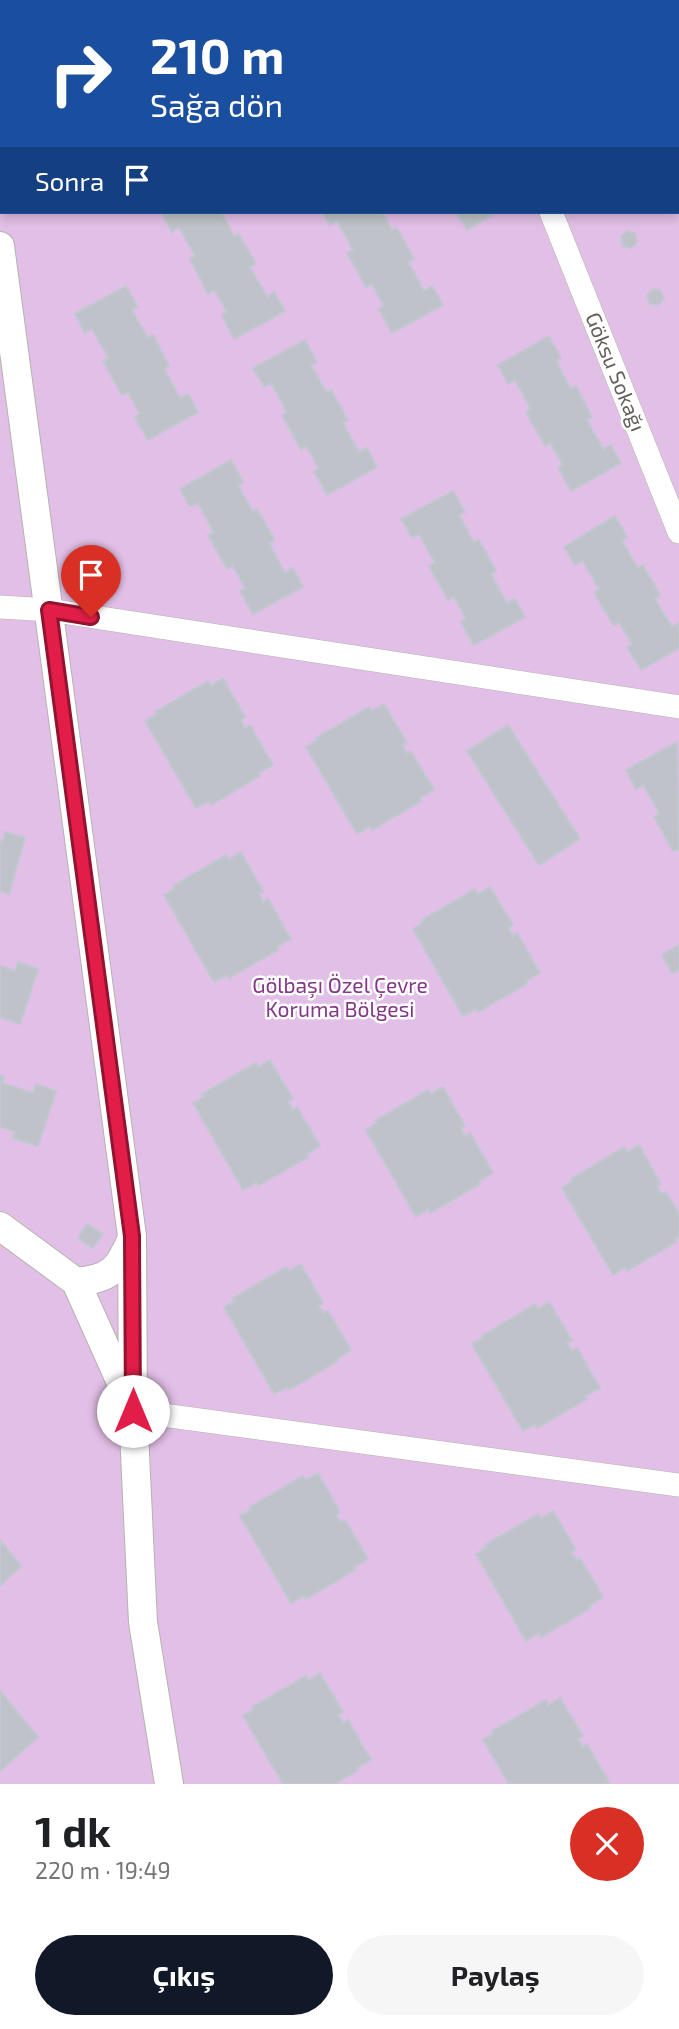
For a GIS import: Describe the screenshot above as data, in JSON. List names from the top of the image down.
{
  "streets": {
    "street": ["Göksu Sokağı"]
  },
  "parks": ["Gölbaşı Özel Çevre Koruma Bölgesi"],
  "page": {
    "turn": ["210 m", "Sağa dön"],
    "then": "Sonra",
    "heading": ["1 dk", "220 m · 19:49"],
    "buttons": ["Çıkış", "Paylaş"]
  }
}
